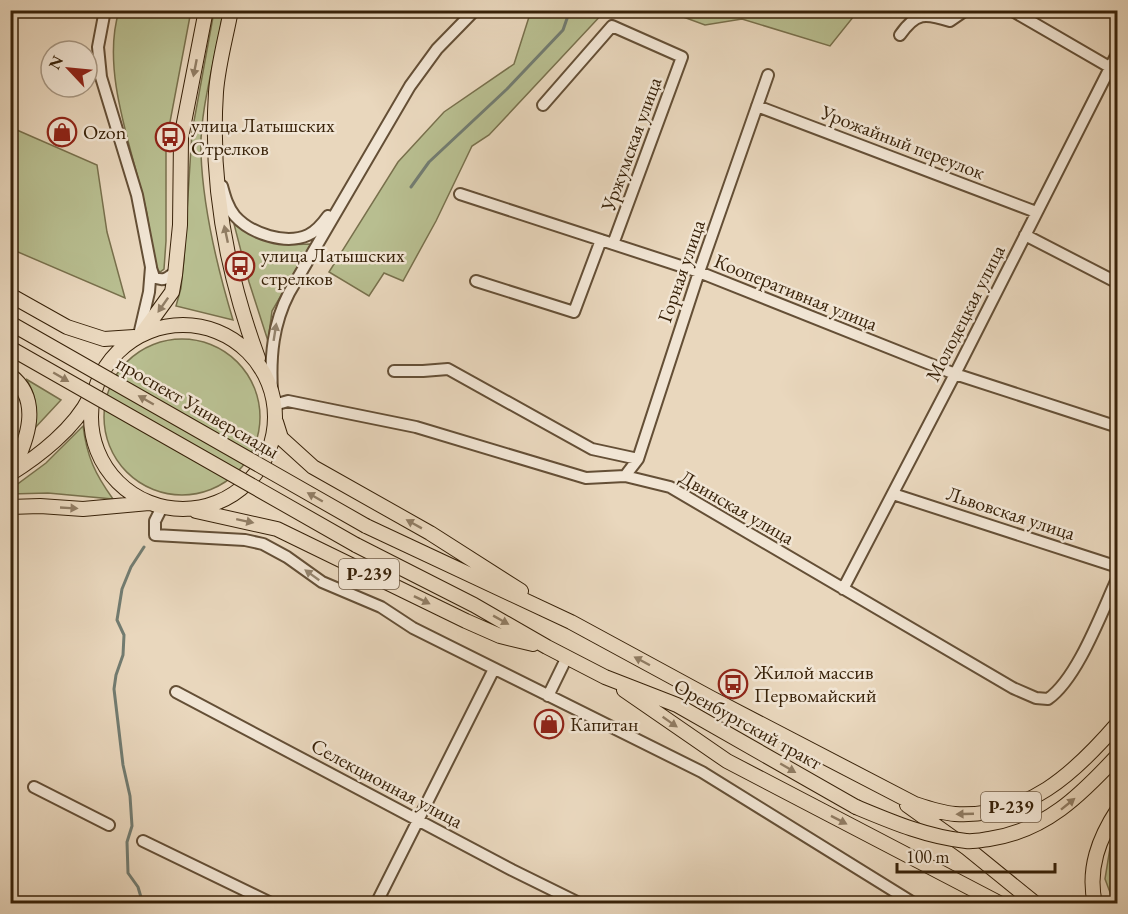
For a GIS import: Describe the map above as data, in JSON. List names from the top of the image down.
{
  "streets": {
    "main road": ["проспект Универсиады", "Р-239", "Оренбургский тракт"],
    "street": [
      "Урожайный переулок",
      "Уржумская улица",
      "Горная улица",
      "Кооперативная улица",
      "Молодецкая улица",
      "Двинская улица",
      "Львовская улица",
      "Селекционная улица"
    ]
  },
  "crossings": [
    ["Урожайный переулок", "Горная улица"],
    ["Урожайный переулок", "Молодецкая улица"],
    ["Уржумская улица", "Кооперативная улица"],
    ["Горная улица", "Кооперативная улица"],
    ["Горная улица", "Двинская улица"],
    ["Кооперативная улица", "Молодецкая улица"],
    ["Молодецкая улица", "Двинская улица"],
    ["Молодецкая улица", "Львовская улица"],
    ["проспект Универсиады", "Оренбургский тракт"],
    ["Двинская улица", "Р-239"],
    ["Р-239", "Оренбургский тракт"]
  ],
  "places": {
    "shop": ["Ozon", "Капитан"],
    "bus stop": ["улица Латышских Стрелков", "улица Латышских стрелков", "Жилой массив Первомайский"]
  },
  "scale_bar": "100 m",
  "north": "top left"
}
